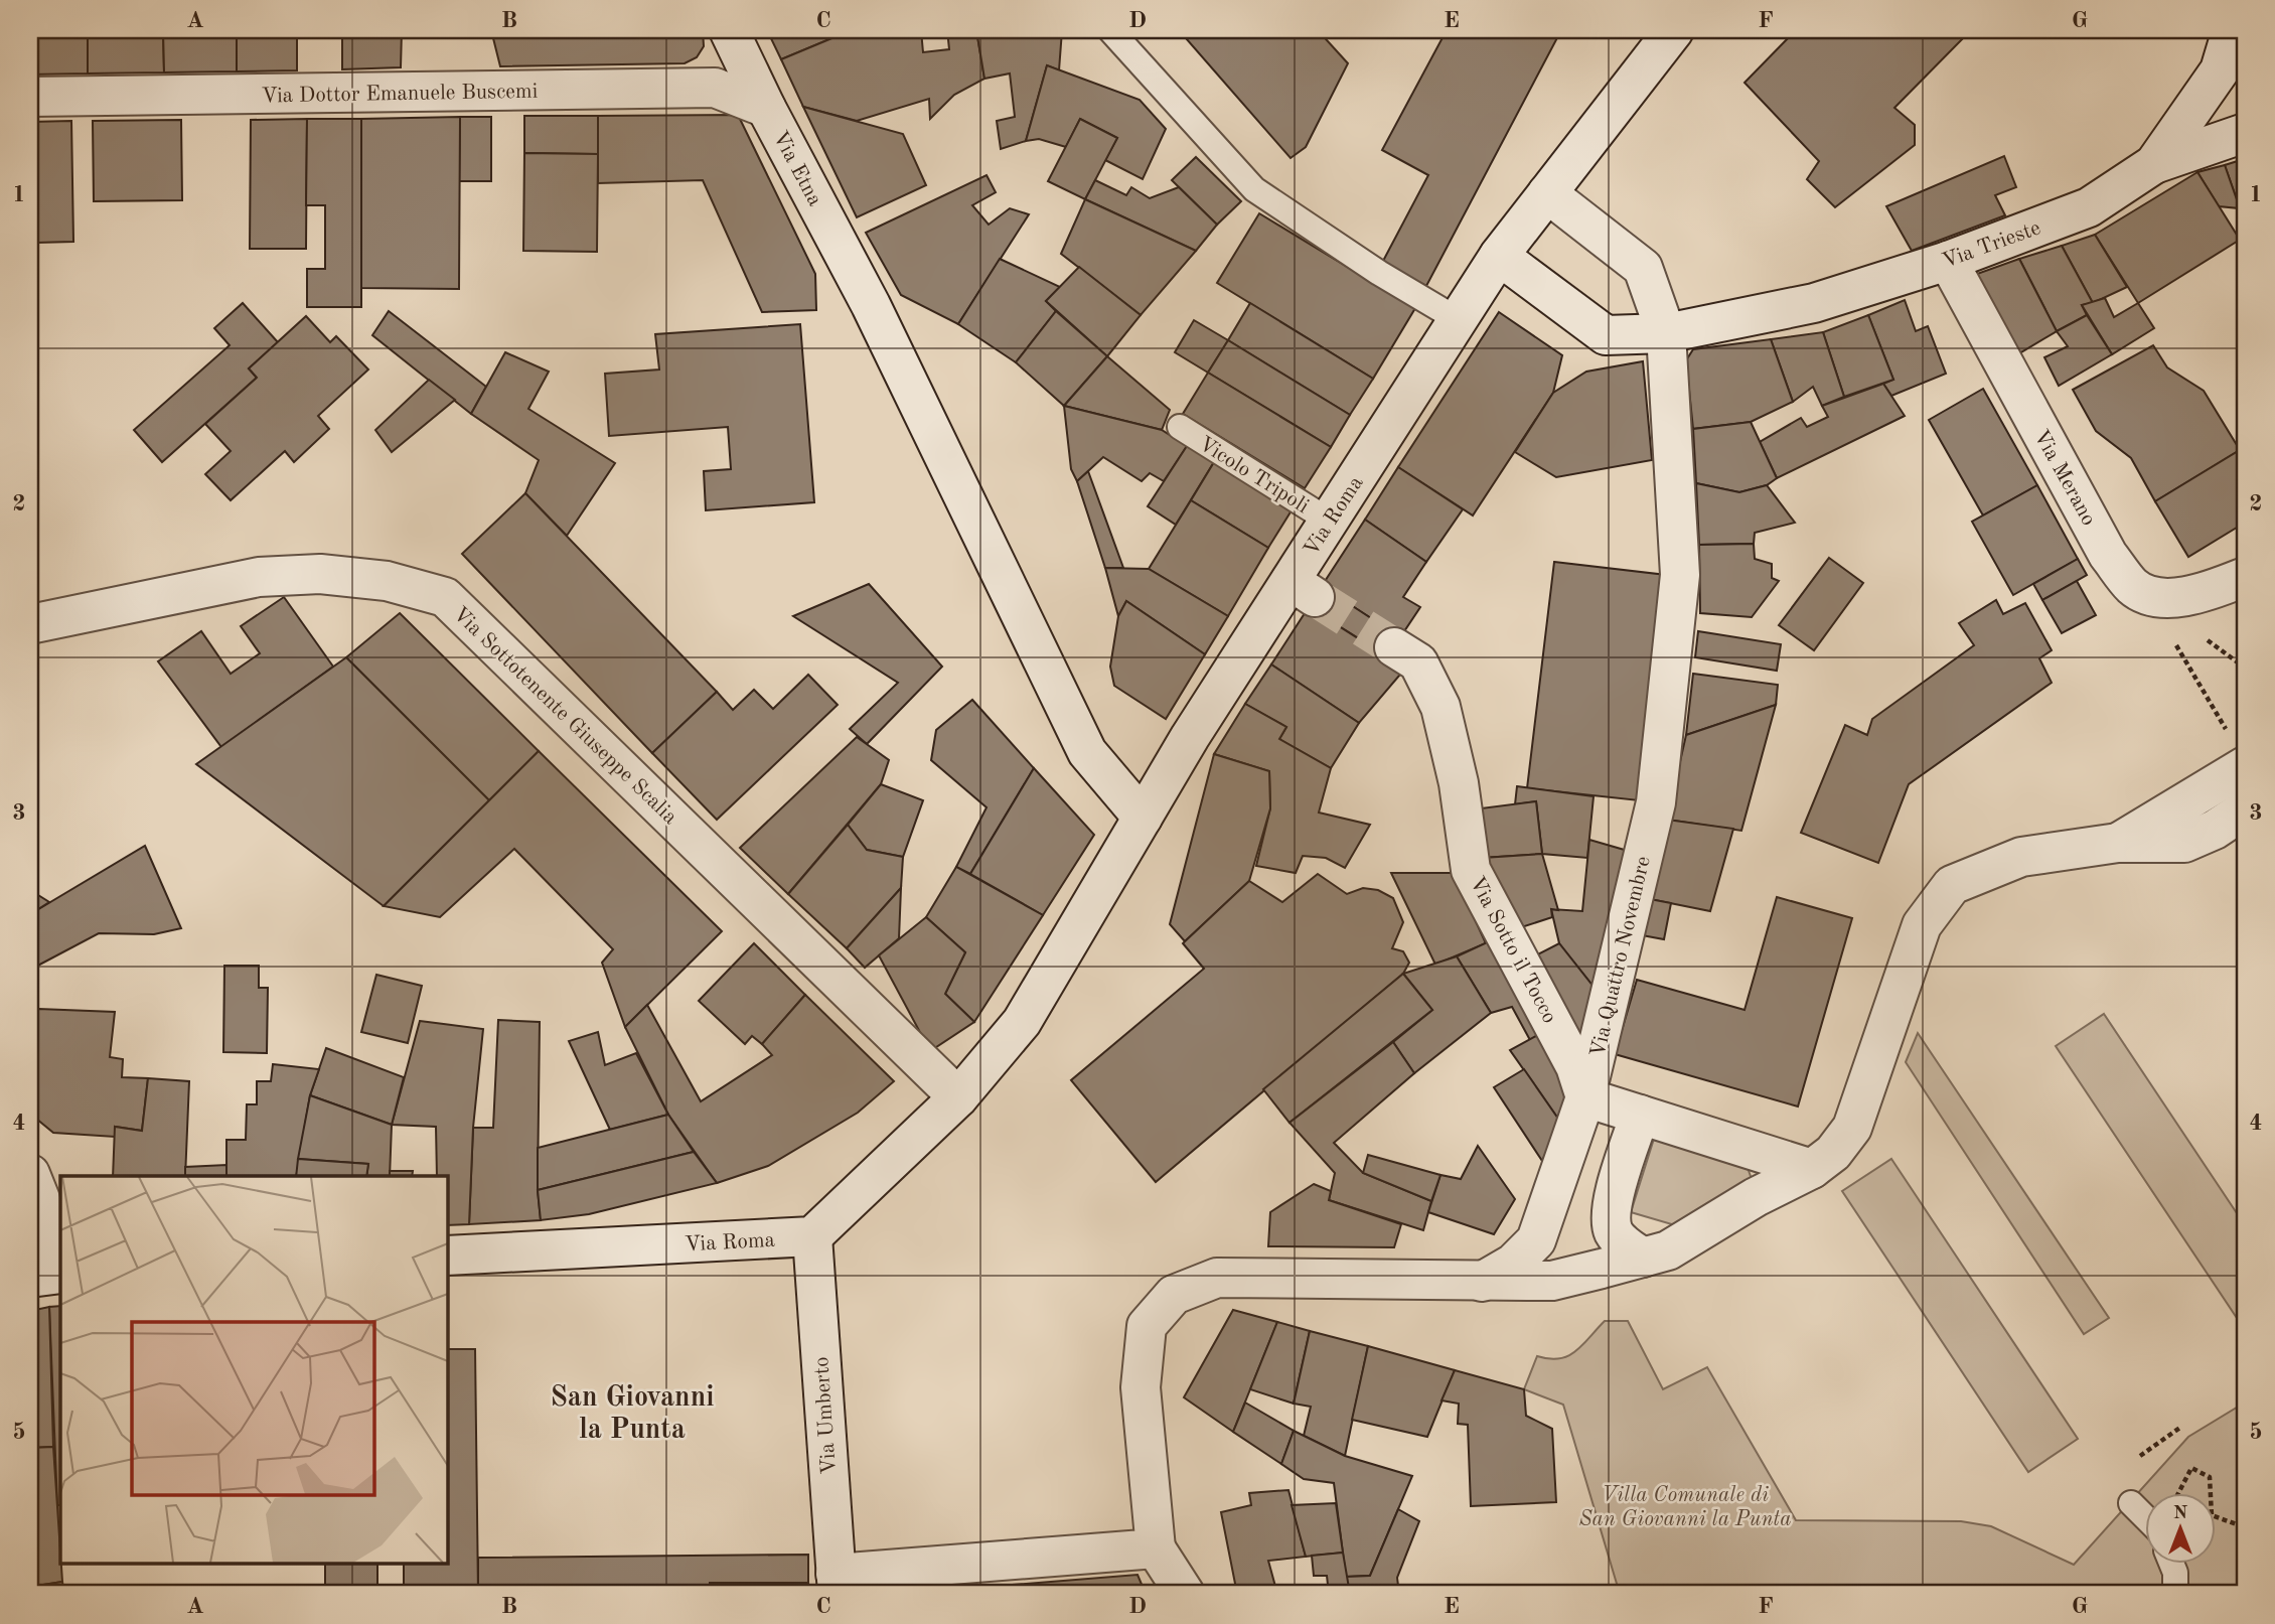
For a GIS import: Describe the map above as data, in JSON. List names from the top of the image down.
{
  "streets": {
    "street": [
      "Via Dottor Emanuele Buscemi",
      "Via Etna",
      "Via Trieste",
      "Via Merano",
      "Via Roma",
      "Via Sottotenente Giuseppe Scalia",
      "Via Sotto il Tocco",
      "Via Quattro Novembre",
      "Via Umberto"
    ],
    "lane": ["Vicolo Tripoli"]
  },
  "crossings": [
    ["Via Dottor Emanuele Buscemi", "Via Etna"],
    ["Via Etna", "Via Roma"],
    ["Via Trieste", "Via Merano"],
    ["Via Trieste", "Via Roma"],
    ["Via Trieste", "Via Quattro Novembre"],
    ["Vicolo Tripoli", "Via Roma"],
    ["Via Roma", "Via Sottotenente Giuseppe Scalia"],
    ["Via Roma", "Via Quattro Novembre"],
    ["Via Roma", "Via Umberto"],
    ["Via Sotto il Tocco", "Via Quattro Novembre"]
  ],
  "districts": ["San Giovanni la Punta"],
  "parks": ["Villa Comunale di San Giovanni la Punta"],
  "north": "top",
  "grid": {
    "columns": [
      "A",
      "B",
      "C",
      "D",
      "E",
      "F",
      "G"
    ],
    "rows": [
      "1",
      "2",
      "3",
      "4",
      "5"
    ]
  }
}
